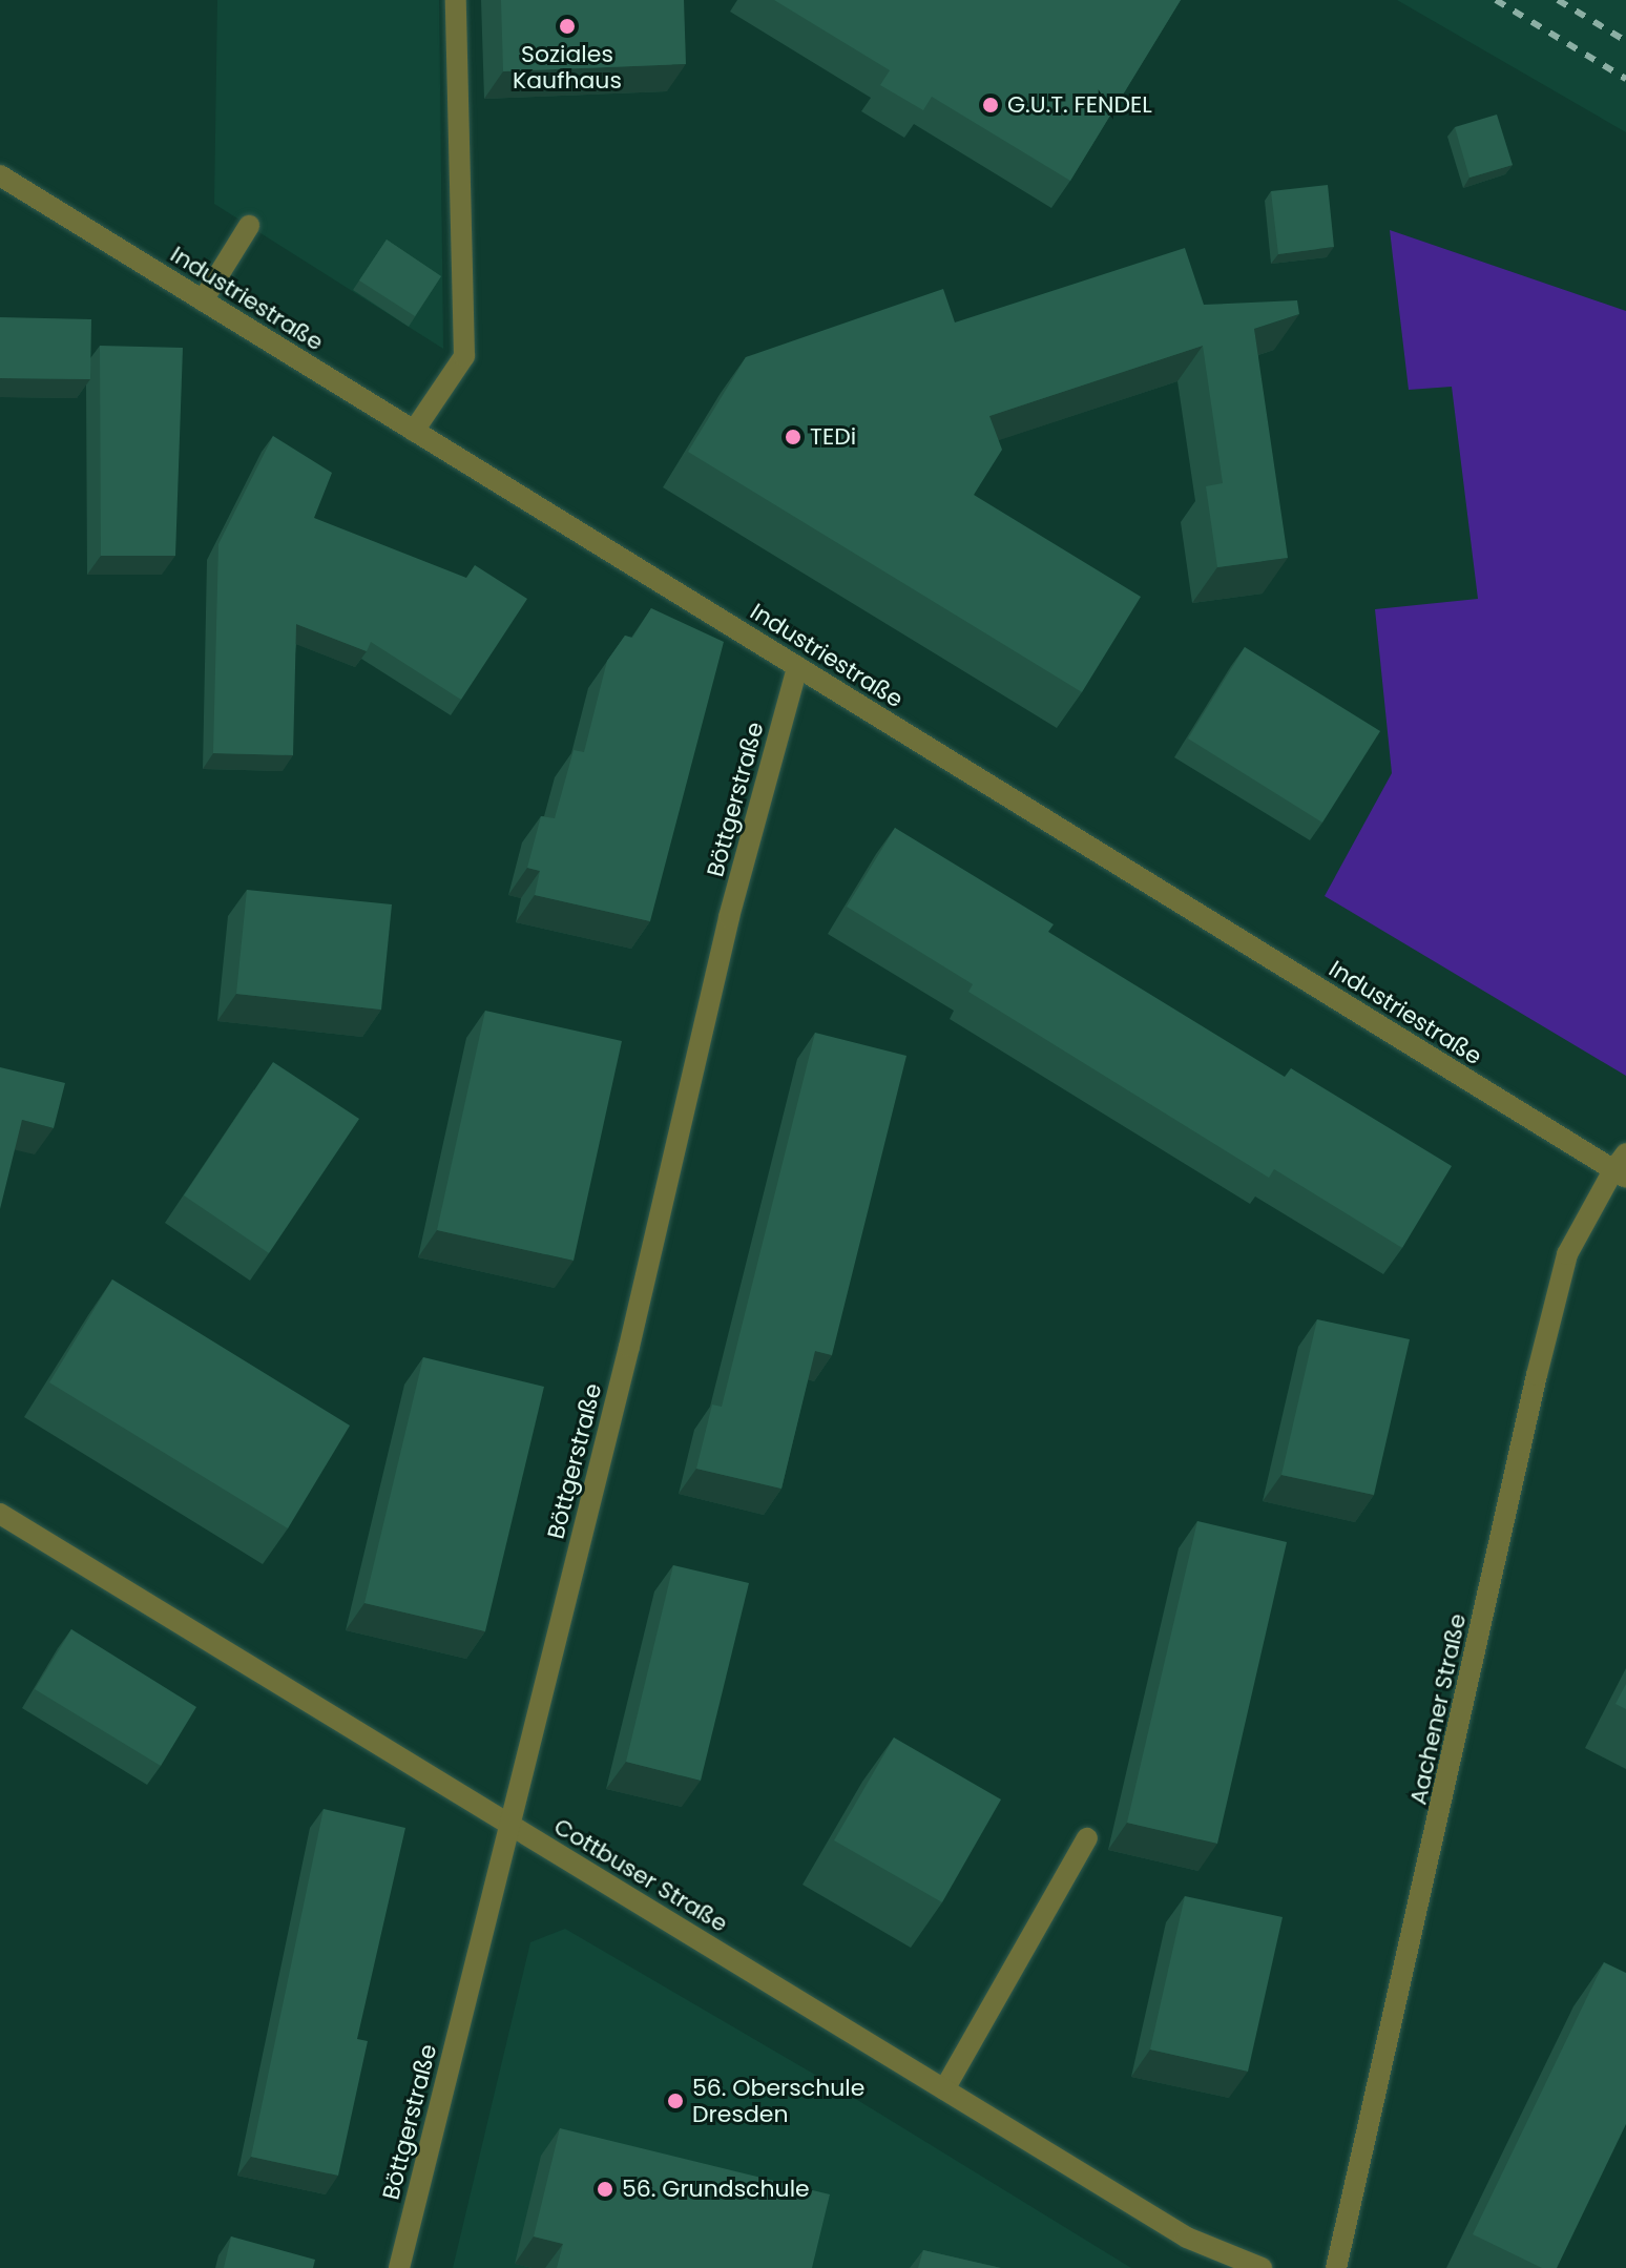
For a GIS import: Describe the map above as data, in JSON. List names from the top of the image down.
{
  "streets": {
    "street": [
      "Industriestraße",
      "Böttgerstraße",
      "Aachener Straße",
      "Cottbuser Straße"
    ]
  },
  "crossings": [
    ["Industriestraße", "Böttgerstraße"],
    ["Industriestraße", "Aachener Straße"],
    ["Böttgerstraße", "Cottbuser Straße"]
  ],
  "places": [
    "Soziales Kaufhaus",
    "G.U.T. FENDEL",
    "TEDi",
    "56. Oberschule Dresden",
    "56. Grundschule"
  ]
}
